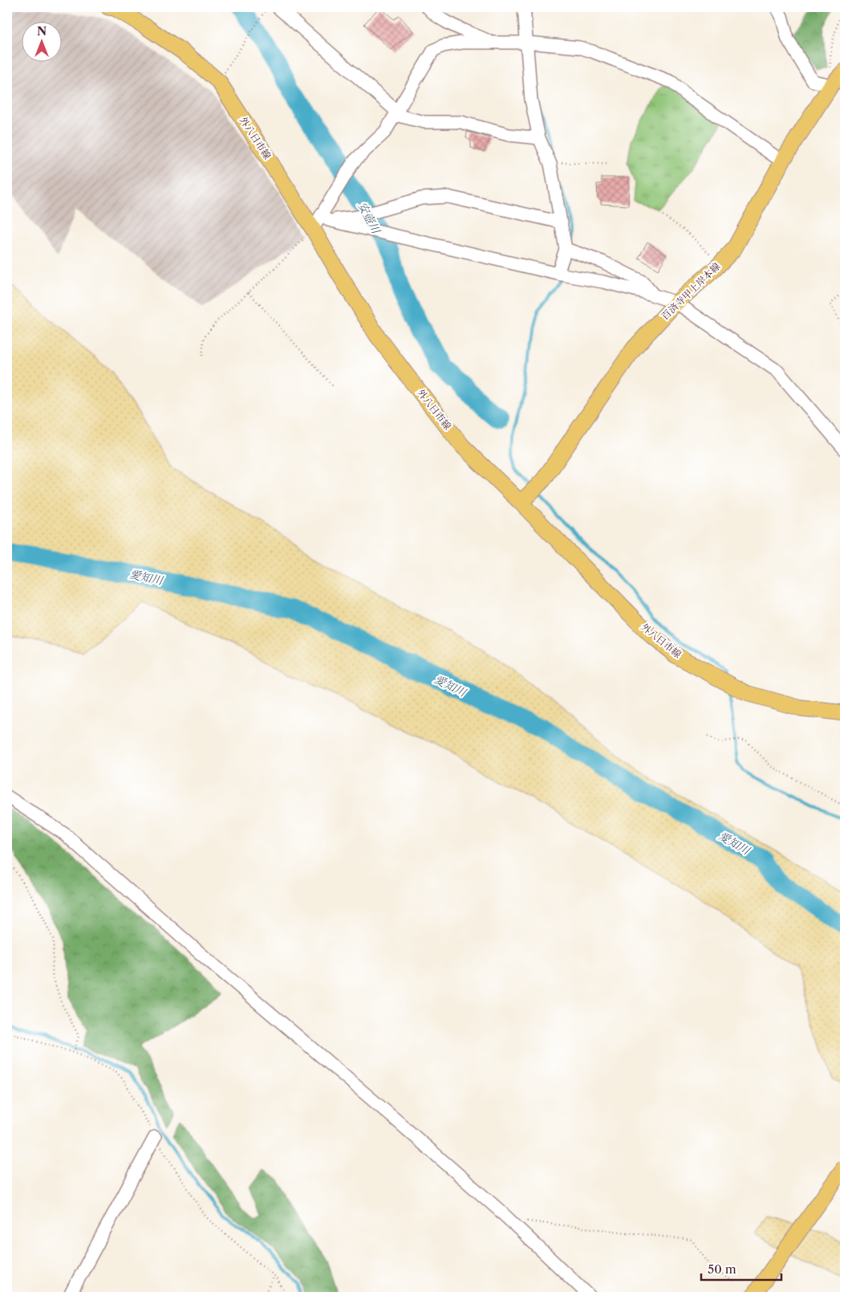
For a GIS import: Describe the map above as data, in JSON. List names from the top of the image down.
{
  "streets": {
    "main road": ["外八日市線", "百済寺甲上岸本線"]
  },
  "crossings": [
    ["外八日市線", "百済寺甲上岸本線"]
  ],
  "water": ["安壺川", "愛知川"],
  "scale_bar": "50 m",
  "north": "top"
}
